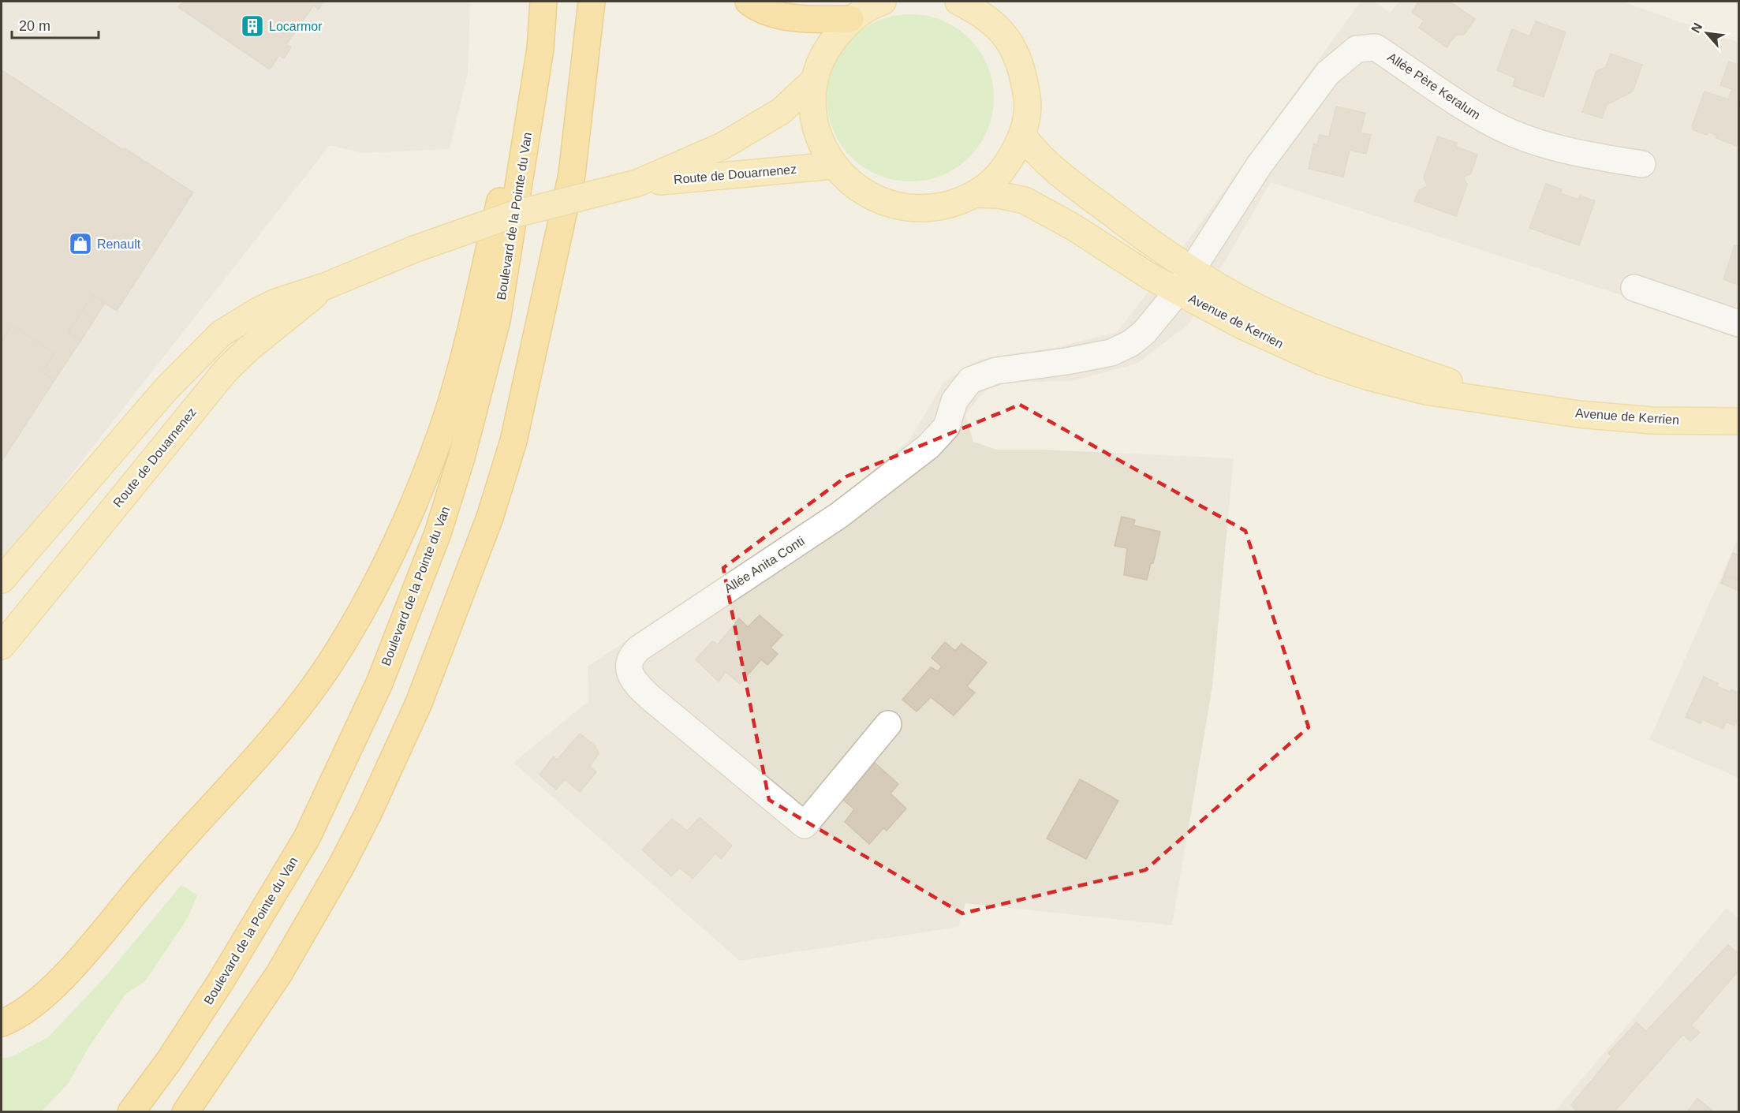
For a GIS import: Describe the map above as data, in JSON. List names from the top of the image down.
{
  "streets": {
    "highway": ["Boulevard de la Pointe du Van"],
    "main road": ["Route de Douarnenez", "Avenue de Kerrien"],
    "street": ["Allée Père Keralum", "Allée Anita Conti"]
  },
  "crossings": [
    ["Allée Père Keralum", "Avenue de Kerrien"],
    ["Allée Père Keralum", "Allée Anita Conti"],
    ["Avenue de Kerrien", "Allée Anita Conti"]
  ],
  "places": {
    "building": ["Locarmor"],
    "shop": ["Renault"]
  },
  "scale_bar": "20 m",
  "north": "top left"
}
